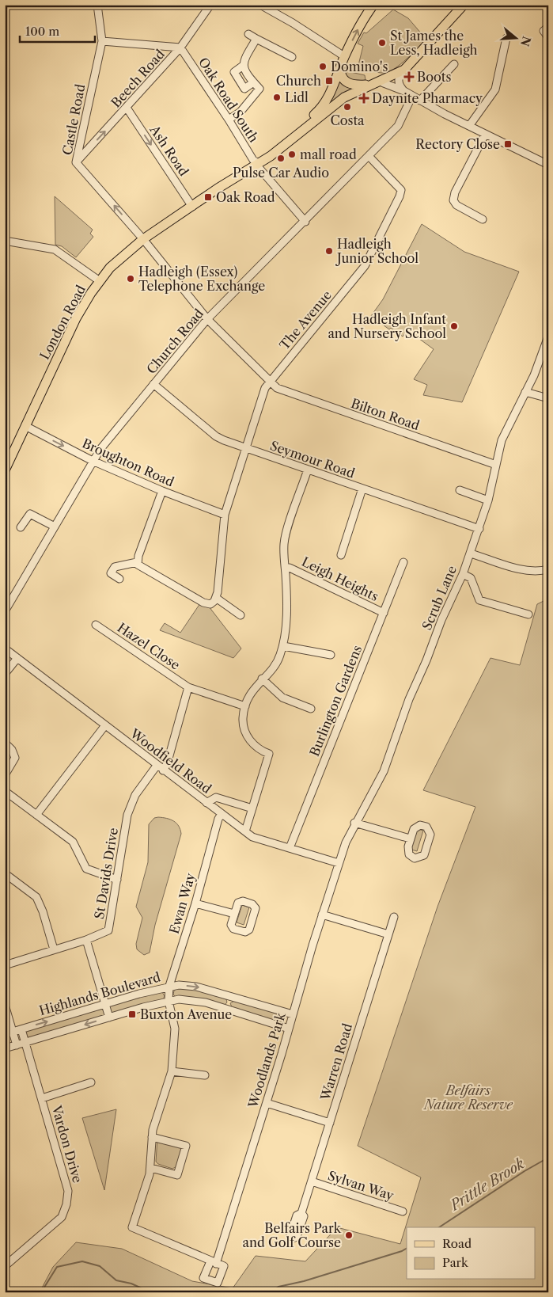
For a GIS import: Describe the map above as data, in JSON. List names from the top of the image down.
{
  "streets": {
    "main road": ["London Road"],
    "street": [
      "Beech Road",
      "Oak Road South",
      "Castle Road",
      "Ash Road",
      "The Avenue",
      "Church Road",
      "Bilton Road",
      "Seymour Road",
      "Broughton Road",
      "Leigh Heights",
      "Scrub Lane",
      "Hazel Close",
      "Burlington Gardens",
      "Woodfield Road",
      "St Davids Drive",
      "Ewan Way",
      "Highlands Boulevard",
      "Woodlands Park",
      "Warren Road",
      "Vardon Drive",
      "Sylvan Way"
    ]
  },
  "crossings": [
    ["Beech Road", "Oak Road South"],
    ["Beech Road", "Castle Road"],
    ["Beech Road", "Ash Road"],
    ["Oak Road South", "London Road"],
    ["Oak Road South", "Church Road"],
    ["Castle Road", "London Road"],
    ["Castle Road", "Church Road"],
    ["Castle Road", "Bilton Road"],
    ["Ash Road", "London Road"],
    ["The Avenue", "Church Road"],
    ["The Avenue", "Bilton Road"],
    ["The Avenue", "Seymour Road"],
    ["The Avenue", "Broughton Road"],
    ["London Road", "Broughton Road"],
    ["Church Road", "Bilton Road"],
    ["Church Road", "Seymour Road"],
    ["Church Road", "Broughton Road"],
    ["Bilton Road", "Scrub Lane"],
    ["Seymour Road", "Scrub Lane"],
    ["Leigh Heights", "Burlington Gardens"],
    ["Scrub Lane", "Woodfield Road"],
    ["Scrub Lane", "Woodlands Park"],
    ["Burlington Gardens", "Woodfield Road"],
    ["Woodfield Road", "St Davids Drive"],
    ["Woodfield Road", "Ewan Way"],
    ["Woodfield Road", "Woodlands Park"],
    ["Ewan Way", "Highlands Boulevard"],
    ["Highlands Boulevard", "Woodlands Park"],
    ["Highlands Boulevard", "Vardon Drive"],
    ["Warren Road", "Sylvan Way"]
  ],
  "one_way": ["Beech Road", "Ash Road"],
  "water": ["Prittle Brook"],
  "parks": ["Belfairs Nature Reserve"],
  "places": {
    "other": [
      "St James the Less, Hadleigh",
      "Domino's",
      "Lidl",
      "Costa",
      "mall road",
      "Pulse Car Audio",
      "Hadleigh Junior School",
      "Hadleigh (Essex) Telephone Exchange",
      "Hadleigh Infant and Nursery School",
      "Belfairs Park and Golf Course"
    ],
    "health": ["Boots", "Daynite Pharmacy"],
    "transit": [
      "Church",
      "Rectory Close",
      "Oak Road",
      "Buxton Avenue"
    ]
  },
  "legend": ["Road", "Park"],
  "scale_bar": "100 m",
  "north": "right"
}
